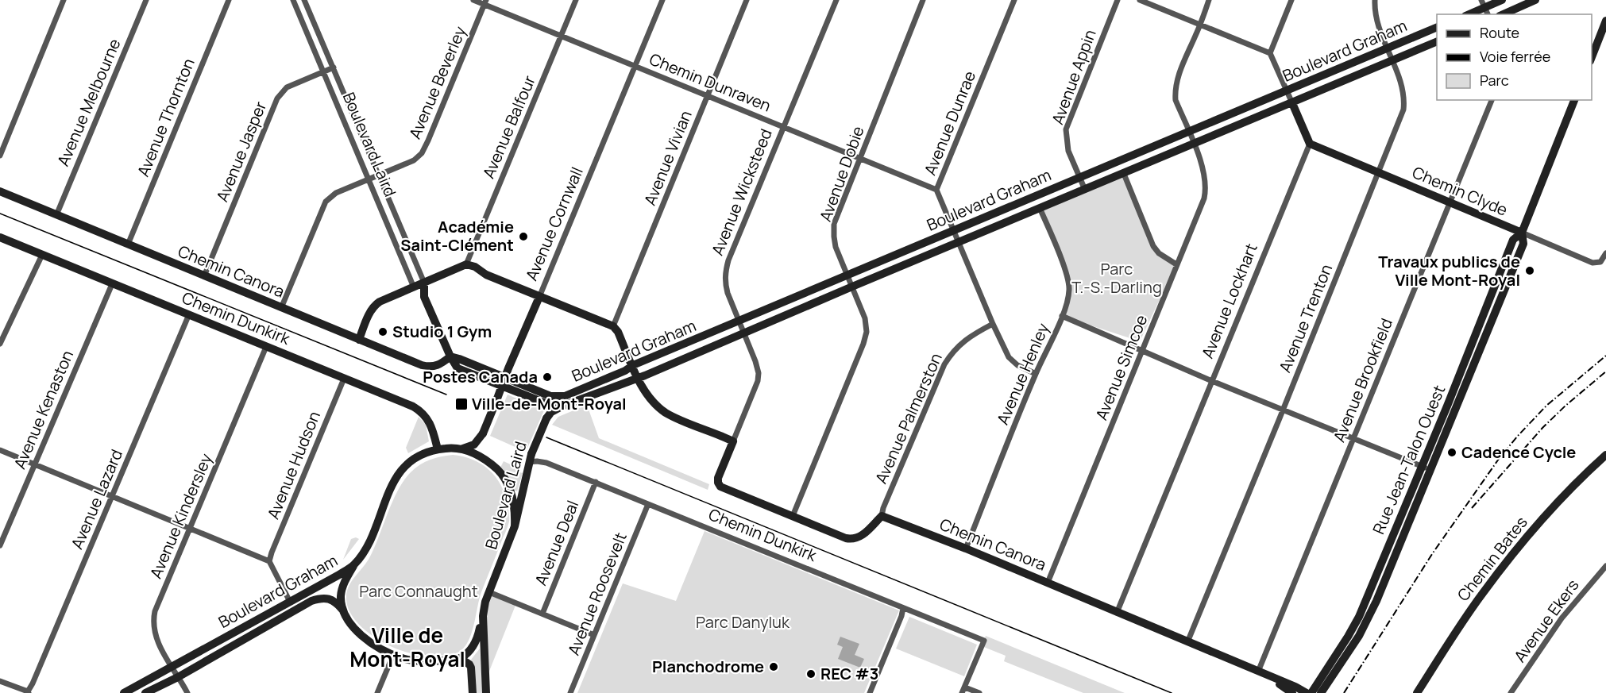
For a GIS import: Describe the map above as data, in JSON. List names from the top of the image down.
{
  "streets": {
    "street": [
      "Boulevard Graham",
      "Avenue Appin",
      "Avenue Beverley",
      "Chemin Dunraven",
      "Avenue Melbourne",
      "Avenue Thornton",
      "Avenue Dunrae",
      "Avenue Balfour",
      "Boulevard Laird",
      "Avenue Jasper",
      "Avenue Vivian",
      "Avenue Dobie",
      "Chemin Clyde",
      "Avenue Wicksteed",
      "Avenue Cornwall",
      "Chemin Canora",
      "Avenue Lockhart",
      "Chemin Dunkirk",
      "Avenue Trenton",
      "Avenue Simcoe",
      "Avenue Henley",
      "Avenue Brookfield",
      "Avenue Kenaston",
      "Avenue Palmerston",
      "Rue Jean-Talon Ouest",
      "Avenue Hudson",
      "Avenue Lazard",
      "Avenue Kindersley",
      "Avenue Deal",
      "Chemin Bates",
      "Avenue Roosevelt",
      "Avenue Ekers"
    ]
  },
  "crossings": [
    ["Boulevard Graham", "Avenue Appin"],
    ["Boulevard Graham", "Avenue Dunrae"],
    ["Boulevard Graham", "Boulevard Laird"],
    ["Boulevard Graham", "Avenue Dobie"],
    ["Boulevard Graham", "Avenue Wicksteed"],
    ["Boulevard Graham", "Avenue Cornwall"],
    ["Boulevard Graham", "Chemin Dunkirk"],
    ["Boulevard Graham", "Avenue Trenton"],
    ["Boulevard Graham", "Avenue Simcoe"],
    ["Boulevard Graham", "Avenue Henley"],
    ["Boulevard Graham", "Avenue Kindersley"],
    ["Avenue Beverley", "Chemin Dunraven"],
    ["Avenue Beverley", "Boulevard Laird"],
    ["Avenue Beverley", "Chemin Canora"],
    ["Chemin Dunraven", "Avenue Dunrae"],
    ["Chemin Dunraven", "Avenue Balfour"],
    ["Chemin Dunraven", "Avenue Vivian"],
    ["Chemin Dunraven", "Avenue Dobie"],
    ["Chemin Dunraven", "Avenue Wicksteed"],
    ["Chemin Dunraven", "Avenue Cornwall"],
    ["Avenue Melbourne", "Chemin Canora"],
    ["Avenue Thornton", "Chemin Canora"],
    ["Avenue Dunrae", "Avenue Henley"],
    ["Avenue Dunrae", "Avenue Palmerston"],
    ["Boulevard Laird", "Avenue Jasper"],
    ["Boulevard Laird", "Chemin Canora"],
    ["Boulevard Laird", "Chemin Dunkirk"],
    ["Avenue Jasper", "Chemin Canora"],
    ["Avenue Dobie", "Avenue Wicksteed"],
    ["Chemin Clyde", "Avenue Lockhart"],
    ["Chemin Clyde", "Avenue Trenton"],
    ["Chemin Clyde", "Avenue Brookfield"],
    ["Chemin Clyde", "Rue Jean-Talon Ouest"],
    ["Chemin Canora", "Avenue Lockhart"],
    ["Chemin Canora", "Avenue Trenton"],
    ["Chemin Canora", "Avenue Simcoe"],
    ["Chemin Canora", "Avenue Henley"],
    ["Chemin Canora", "Avenue Brookfield"],
    ["Chemin Canora", "Avenue Palmerston"],
    ["Chemin Dunkirk", "Avenue Kenaston"],
    ["Chemin Dunkirk", "Avenue Hudson"],
    ["Chemin Dunkirk", "Avenue Lazard"],
    ["Chemin Dunkirk", "Avenue Kindersley"],
    ["Chemin Dunkirk", "Avenue Deal"],
    ["Chemin Dunkirk", "Avenue Roosevelt"]
  ],
  "districts": ["Ville de Mont-Royal"],
  "parks": ["Parc T.-S.-Darling", "Parc Connaught", "Parc Danyluk"],
  "places": {
    "other": [
      "Académie Saint-Clément",
      "Travaux publics de Ville Mont-Royal",
      "Studio 1 Gym",
      "Postes Canada",
      "Cadence Cycle",
      "Planchodrome",
      "REC #3"
    ],
    "transit": ["Ville-de-Mont-Royal"]
  },
  "legend": ["Route", "Voie ferrée", "Parc"]
}
